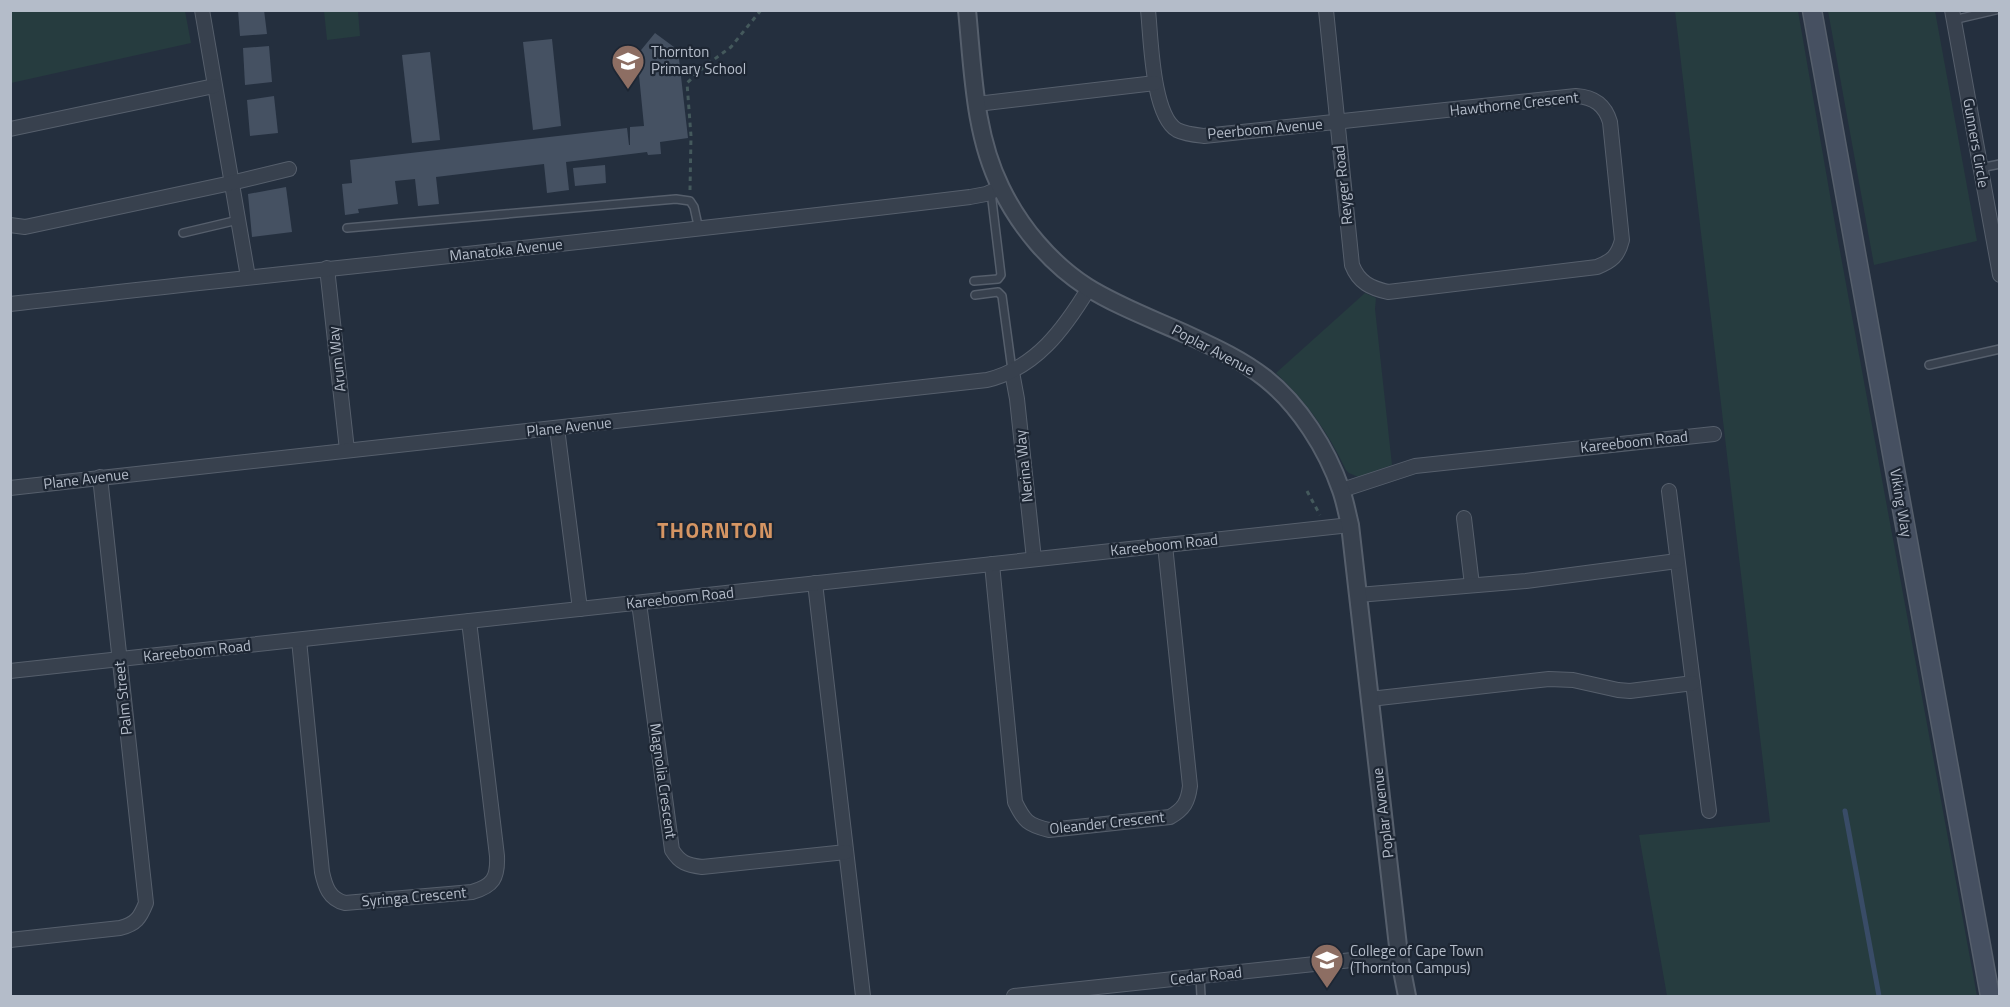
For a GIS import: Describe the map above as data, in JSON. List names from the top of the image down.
{
  "streets": {
    "main road": ["Viking Way"],
    "street": [
      "Hawthorne Crescent",
      "Peerboom Avenue",
      "Gunners Circle",
      "Reyger Road",
      "Manatoka Avenue",
      "Poplar Avenue",
      "Arum Way",
      "Plane Avenue",
      "Kareeboom Road",
      "Nerina Way",
      "Palm Street",
      "Magnolia Crescent",
      "Oleander Crescent",
      "Syringa Crescent",
      "Cedar Road"
    ]
  },
  "crossings": [
    ["Hawthorne Crescent", "Peerboom Avenue"],
    ["Hawthorne Crescent", "Reyger Road"],
    ["Peerboom Avenue", "Reyger Road"],
    ["Manatoka Avenue", "Poplar Avenue"],
    ["Manatoka Avenue", "Arum Way"],
    ["Poplar Avenue", "Plane Avenue"],
    ["Poplar Avenue", "Kareeboom Road"],
    ["Poplar Avenue", "Cedar Road"],
    ["Arum Way", "Plane Avenue"],
    ["Plane Avenue", "Nerina Way"],
    ["Plane Avenue", "Palm Street"],
    ["Kareeboom Road", "Nerina Way"],
    ["Kareeboom Road", "Palm Street"],
    ["Kareeboom Road", "Magnolia Crescent"],
    ["Kareeboom Road", "Oleander Crescent"],
    ["Kareeboom Road", "Syringa Crescent"]
  ],
  "districts": ["THORNTON"],
  "places": {
    "school or university": ["Thornton Primary School", "College of Cape Town (Thornton Campus)"]
  }
}
